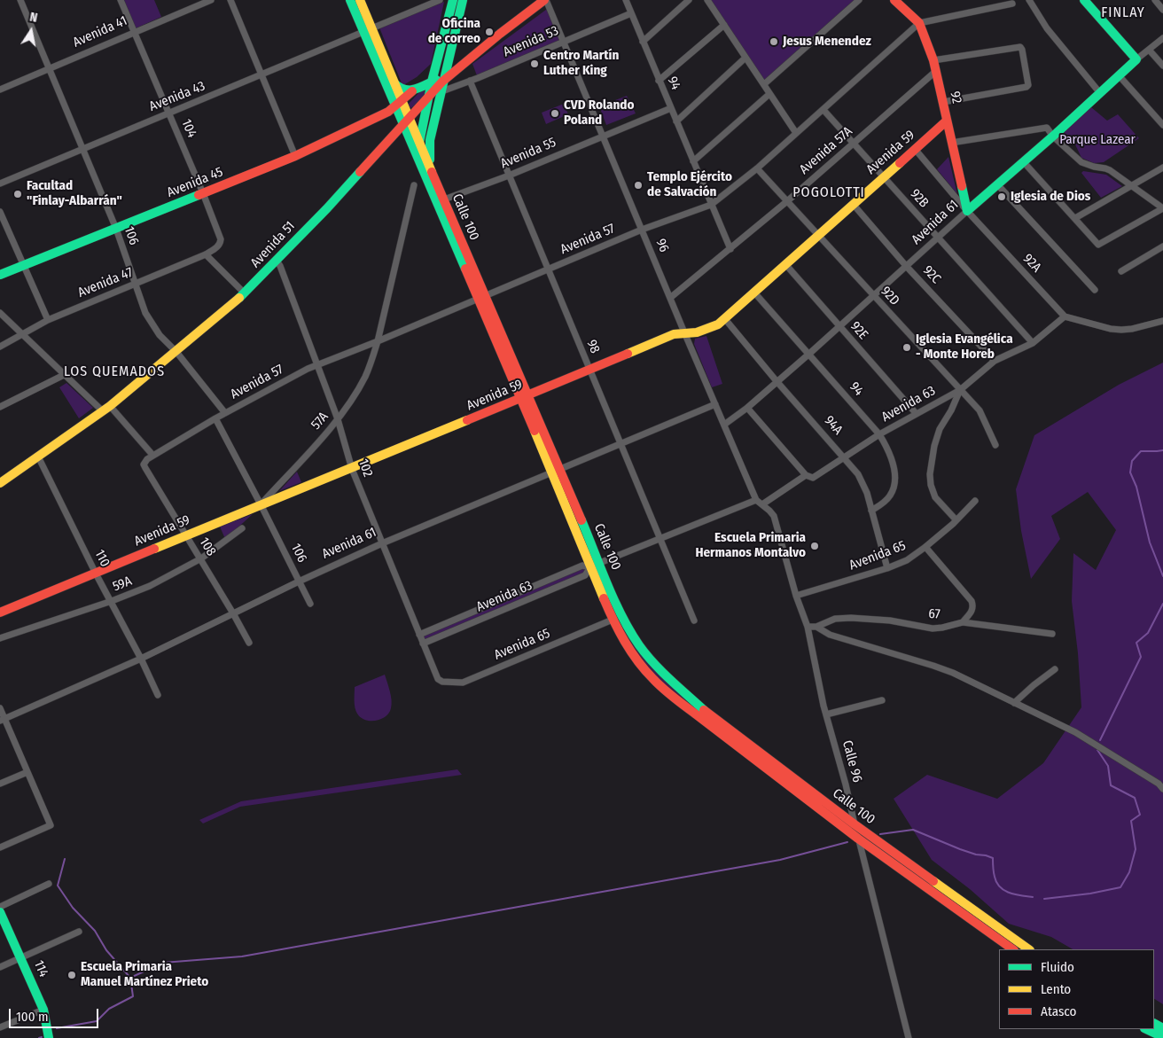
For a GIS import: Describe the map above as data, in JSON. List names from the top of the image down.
{
  "streets": {
    "main road": [
      "92",
      "Avenida 59",
      "Avenida 45",
      "Calle 100",
      "Avenida 61",
      "Avenida 51",
      "114"
    ],
    "street": [
      "Avenida 41",
      "Avenida 53",
      "94",
      "Avenida 43",
      "104",
      "Avenida 57A",
      "Avenida 55",
      "92B",
      "106",
      "Avenida 57",
      "96",
      "92A",
      "92C",
      "Avenida 47",
      "92D",
      "92E",
      "98",
      "Avenida 63",
      "57A",
      "94A",
      "102",
      "108",
      "Avenida 65",
      "110",
      "59A",
      "67",
      "Calle 96"
    ]
  },
  "crossings": [
    ["Avenida 41", "104"],
    ["Avenida 41", "106"],
    ["Avenida 53", "94"],
    ["Avenida 53", "Avenida 51"],
    ["Avenida 53", "96"],
    ["Avenida 53", "98"],
    ["94", "Avenida 57A"],
    ["94", "Avenida 59"],
    ["94", "Avenida 55"],
    ["94", "Avenida 61"],
    ["94", "Avenida 57"],
    ["94", "Avenida 63"],
    ["94", "94A"],
    ["Avenida 43", "104"],
    ["Avenida 43", "Calle 100"],
    ["Avenida 43", "106"],
    ["92", "Avenida 57A"],
    ["92", "Avenida 59"],
    ["92", "Avenida 61"],
    ["92", "Avenida 57"],
    ["92", "92A"],
    ["104", "Avenida 45"],
    ["104", "Avenida 47"],
    ["Avenida 57A", "92B"],
    ["Avenida 57A", "96"],
    ["Avenida 57A", "92D"],
    ["Avenida 59", "92B"],
    ["Avenida 59", "Calle 100"],
    ["Avenida 59", "106"],
    ["Avenida 59", "96"],
    ["Avenida 59", "92A"],
    ["Avenida 59", "92C"],
    ["Avenida 59", "92D"],
    ["Avenida 59", "92E"],
    ["Avenida 59", "98"],
    ["Avenida 59", "57A"],
    ["Avenida 59", "94A"],
    ["Avenida 59", "102"],
    ["Avenida 59", "108"],
    ["Avenida 59", "110"],
    ["Avenida 55", "Calle 100"],
    ["Avenida 55", "96"],
    ["Avenida 55", "98"],
    ["Avenida 45", "Calle 100"],
    ["Avenida 45", "106"],
    ["92B", "Avenida 61"],
    ["92B", "Avenida 57"],
    ["92B", "Avenida 63"],
    ["Calle 100", "Avenida 61"],
    ["Calle 100", "Avenida 57"],
    ["Calle 100", "Avenida 51"],
    ["Calle 100", "Avenida 63"],
    ["Calle 100", "Avenida 65"],
    ["Calle 100", "Calle 96"],
    ["Avenida 61", "106"],
    ["Avenida 61", "96"],
    ["Avenida 61", "92A"],
    ["Avenida 61", "92C"],
    ["Avenida 61", "92D"],
    ["Avenida 61", "92E"],
    ["Avenida 61", "98"],
    ["Avenida 61", "94A"],
    ["Avenida 61", "102"],
    ["Avenida 61", "108"],
    ["Avenida 61", "110"],
    ["106", "Avenida 57"],
    ["106", "Avenida 51"],
    ["106", "Avenida 47"],
    ["106", "57A"],
    ["Avenida 57", "96"],
    ["Avenida 57", "92D"],
    ["Avenida 57", "98"],
    ["Avenida 57", "57A"],
    ["Avenida 57", "102"],
    ["Avenida 57", "108"],
    ["Avenida 51", "96"],
    ["Avenida 51", "102"],
    ["Avenida 51", "110"],
    ["96", "Avenida 63"],
    ["96", "Calle 96"],
    ["92A", "Avenida 63"],
    ["92C", "Avenida 63"],
    ["92D", "Avenida 63"],
    ["92E", "Avenida 63"],
    ["98", "Avenida 63"],
    ["Avenida 63", "94A"],
    ["Avenida 63", "102"],
    ["Avenida 63", "Calle 96"],
    ["57A", "102"],
    ["94A", "Avenida 65"],
    ["102", "Avenida 65"],
    ["108", "59A"],
    ["Avenida 65", "Calle 96"],
    ["110", "59A"]
  ],
  "districts": ["FINLAY", "POGOLOTTI", "LOS QUEMADOS"],
  "parks": ["Parque Lazear"],
  "places": [
    "Oficina de correo",
    "Jesus Menendez",
    "Centro Martín Luther King",
    "CVD Rolando Poland",
    "Templo Ejército de Salvación",
    "Facultad \"Finlay-Albarrán\"",
    "Iglesia de Dios",
    "Iglesia Evangélica - Monte Horeb",
    "Escuela Primaria Hermanos Montalvo",
    "Escuela Primaria Manuel Martínez Prieto"
  ],
  "legend": ["Fluido", "Lento", "Atasco"],
  "scale_bar": "100 m",
  "north": "top"
}
